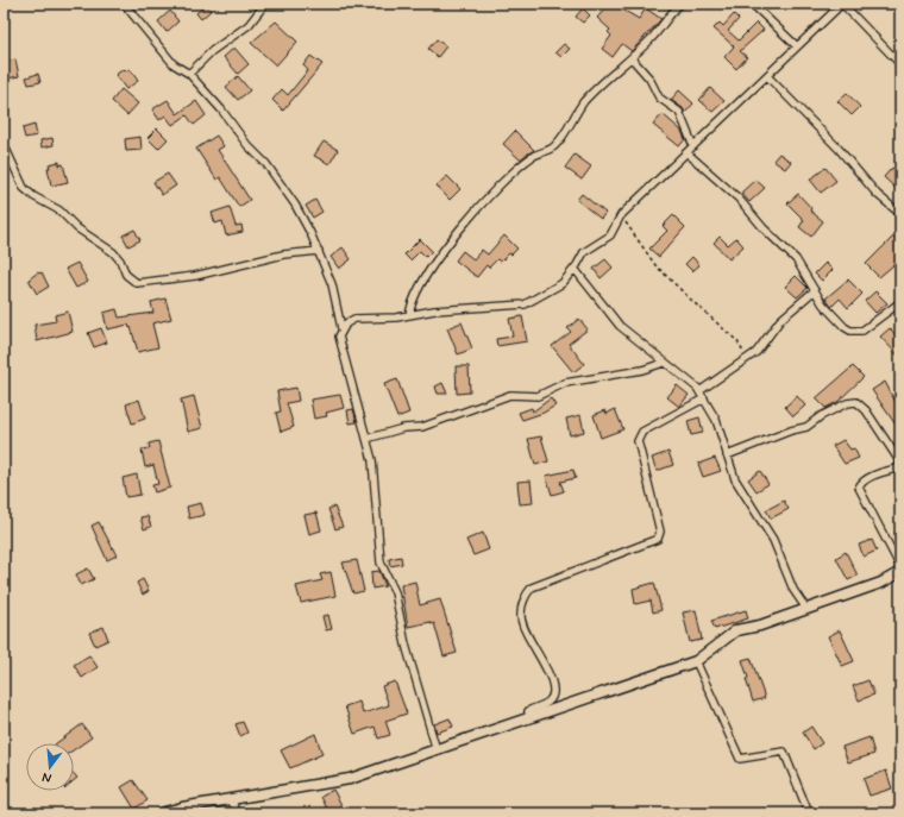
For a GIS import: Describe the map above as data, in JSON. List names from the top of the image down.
{
  "north": "bottom"
}
